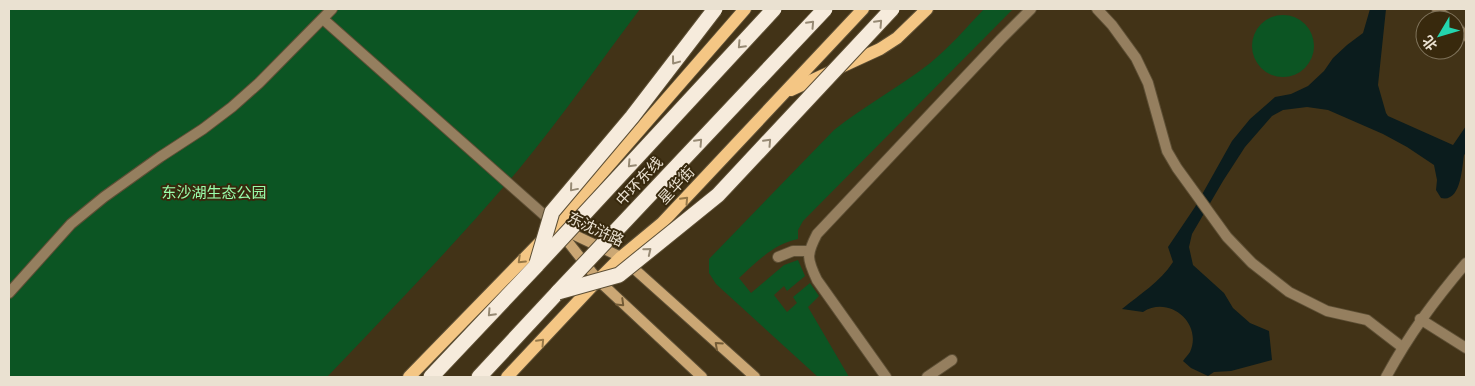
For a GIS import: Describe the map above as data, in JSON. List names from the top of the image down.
{
  "streets": {
    "highway": ["中环东线"],
    "main road": ["星华街", "东沈浒路"]
  },
  "crossings": [
    ["星华街", "东沈浒路"]
  ],
  "parks": ["东沙湖生态公园"],
  "north": "bottom left"
}
